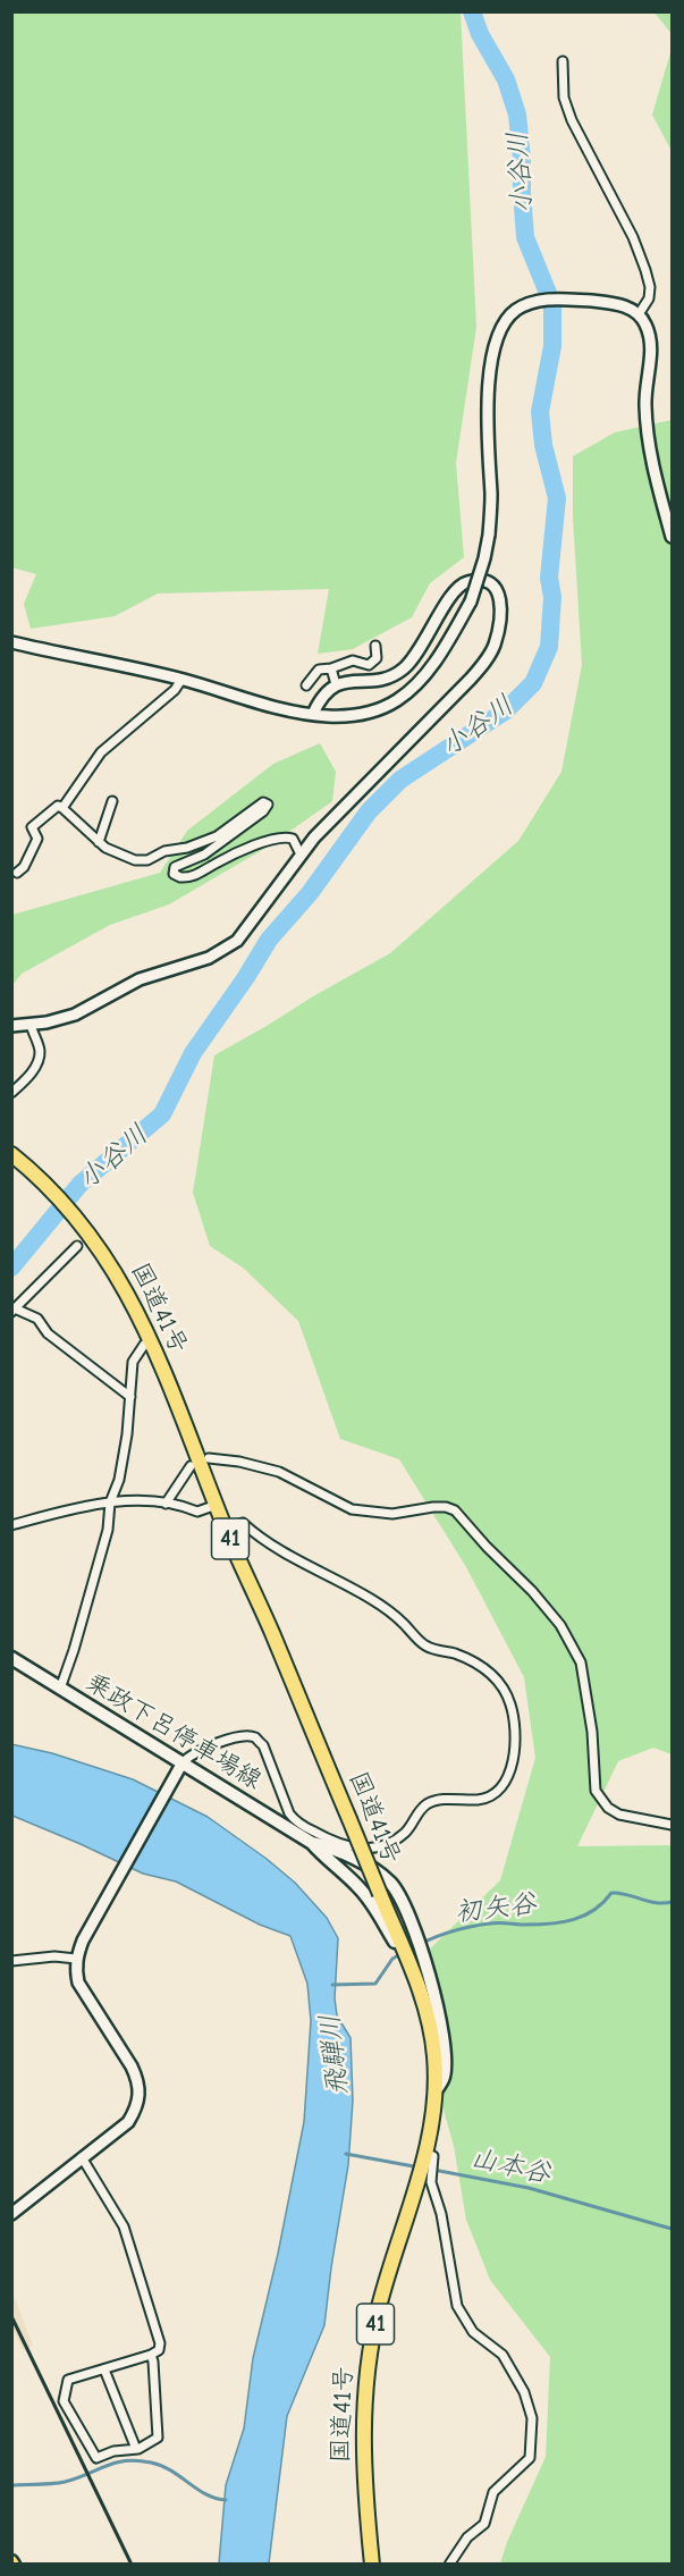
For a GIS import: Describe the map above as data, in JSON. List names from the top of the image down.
{
  "streets": {
    "highway": ["国道41号", "41"],
    "main road": ["乗政下呂停車場線"]
  },
  "water": [
    "小谷川",
    "初矢谷",
    "飛騨川",
    "山本谷"
  ]
}
